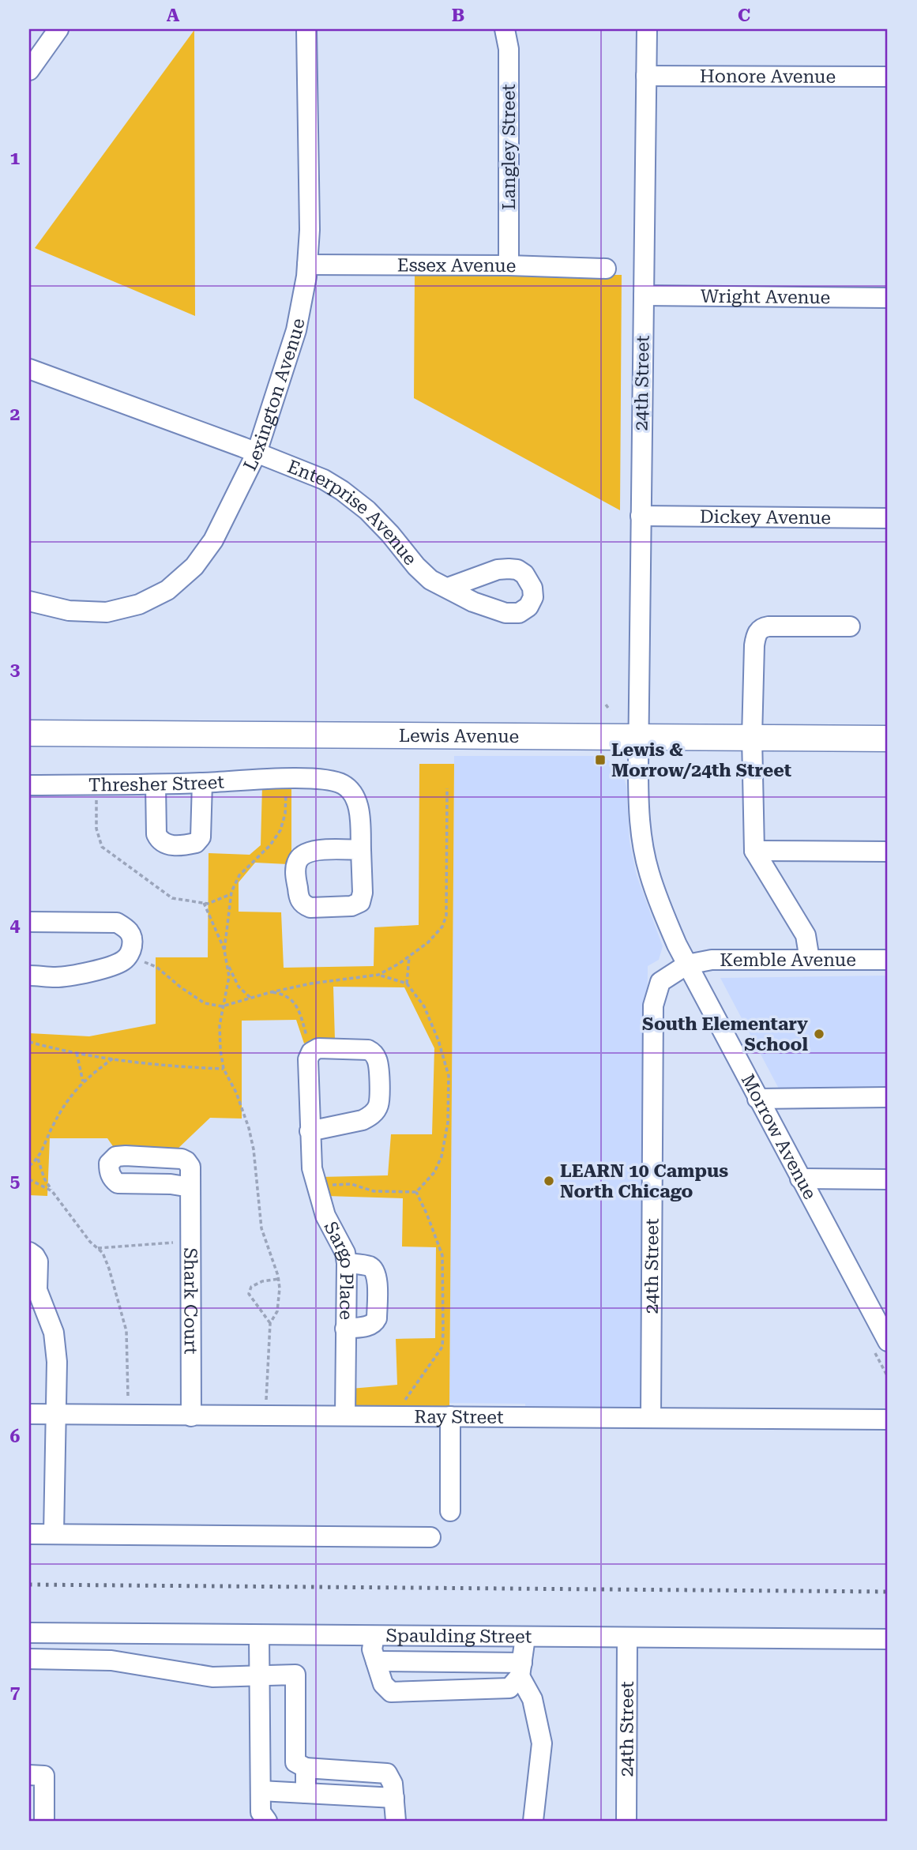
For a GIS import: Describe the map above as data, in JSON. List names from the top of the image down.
{
  "streets": {
    "main road": ["Lewis Avenue"],
    "street": [
      "Honore Avenue",
      "Langley Street",
      "Essex Avenue",
      "Wright Avenue",
      "24th Street",
      "Lexington Avenue",
      "Enterprise Avenue",
      "Dickey Avenue",
      "Thresher Street",
      "Kemble Avenue",
      "Morrow Avenue",
      "Sargo Place",
      "Shark Court",
      "Ray Street",
      "Spaulding Street"
    ]
  },
  "crossings": [
    ["Honore Avenue", "24th Street"],
    ["Langley Street", "Essex Avenue"],
    ["Essex Avenue", "Lexington Avenue"],
    ["Wright Avenue", "24th Street"],
    ["24th Street", "Dickey Avenue"],
    ["24th Street", "Lewis Avenue"],
    ["24th Street", "Kemble Avenue"],
    ["24th Street", "Morrow Avenue"],
    ["24th Street", "Ray Street"],
    ["24th Street", "Spaulding Street"],
    ["Lexington Avenue", "Enterprise Avenue"],
    ["Lewis Avenue", "Morrow Avenue"],
    ["Kemble Avenue", "Morrow Avenue"],
    ["Sargo Place", "Ray Street"],
    ["Shark Court", "Ray Street"]
  ],
  "places": {
    "transit": ["Lewis & Morrow/24th Street"],
    "other": ["South Elementary School", "LEARN 10 Campus North Chicago"]
  },
  "grid": {
    "columns": ["A", "B", "C"],
    "rows": [
      "1",
      "2",
      "3",
      "4",
      "5",
      "6",
      "7"
    ]
  }
}
